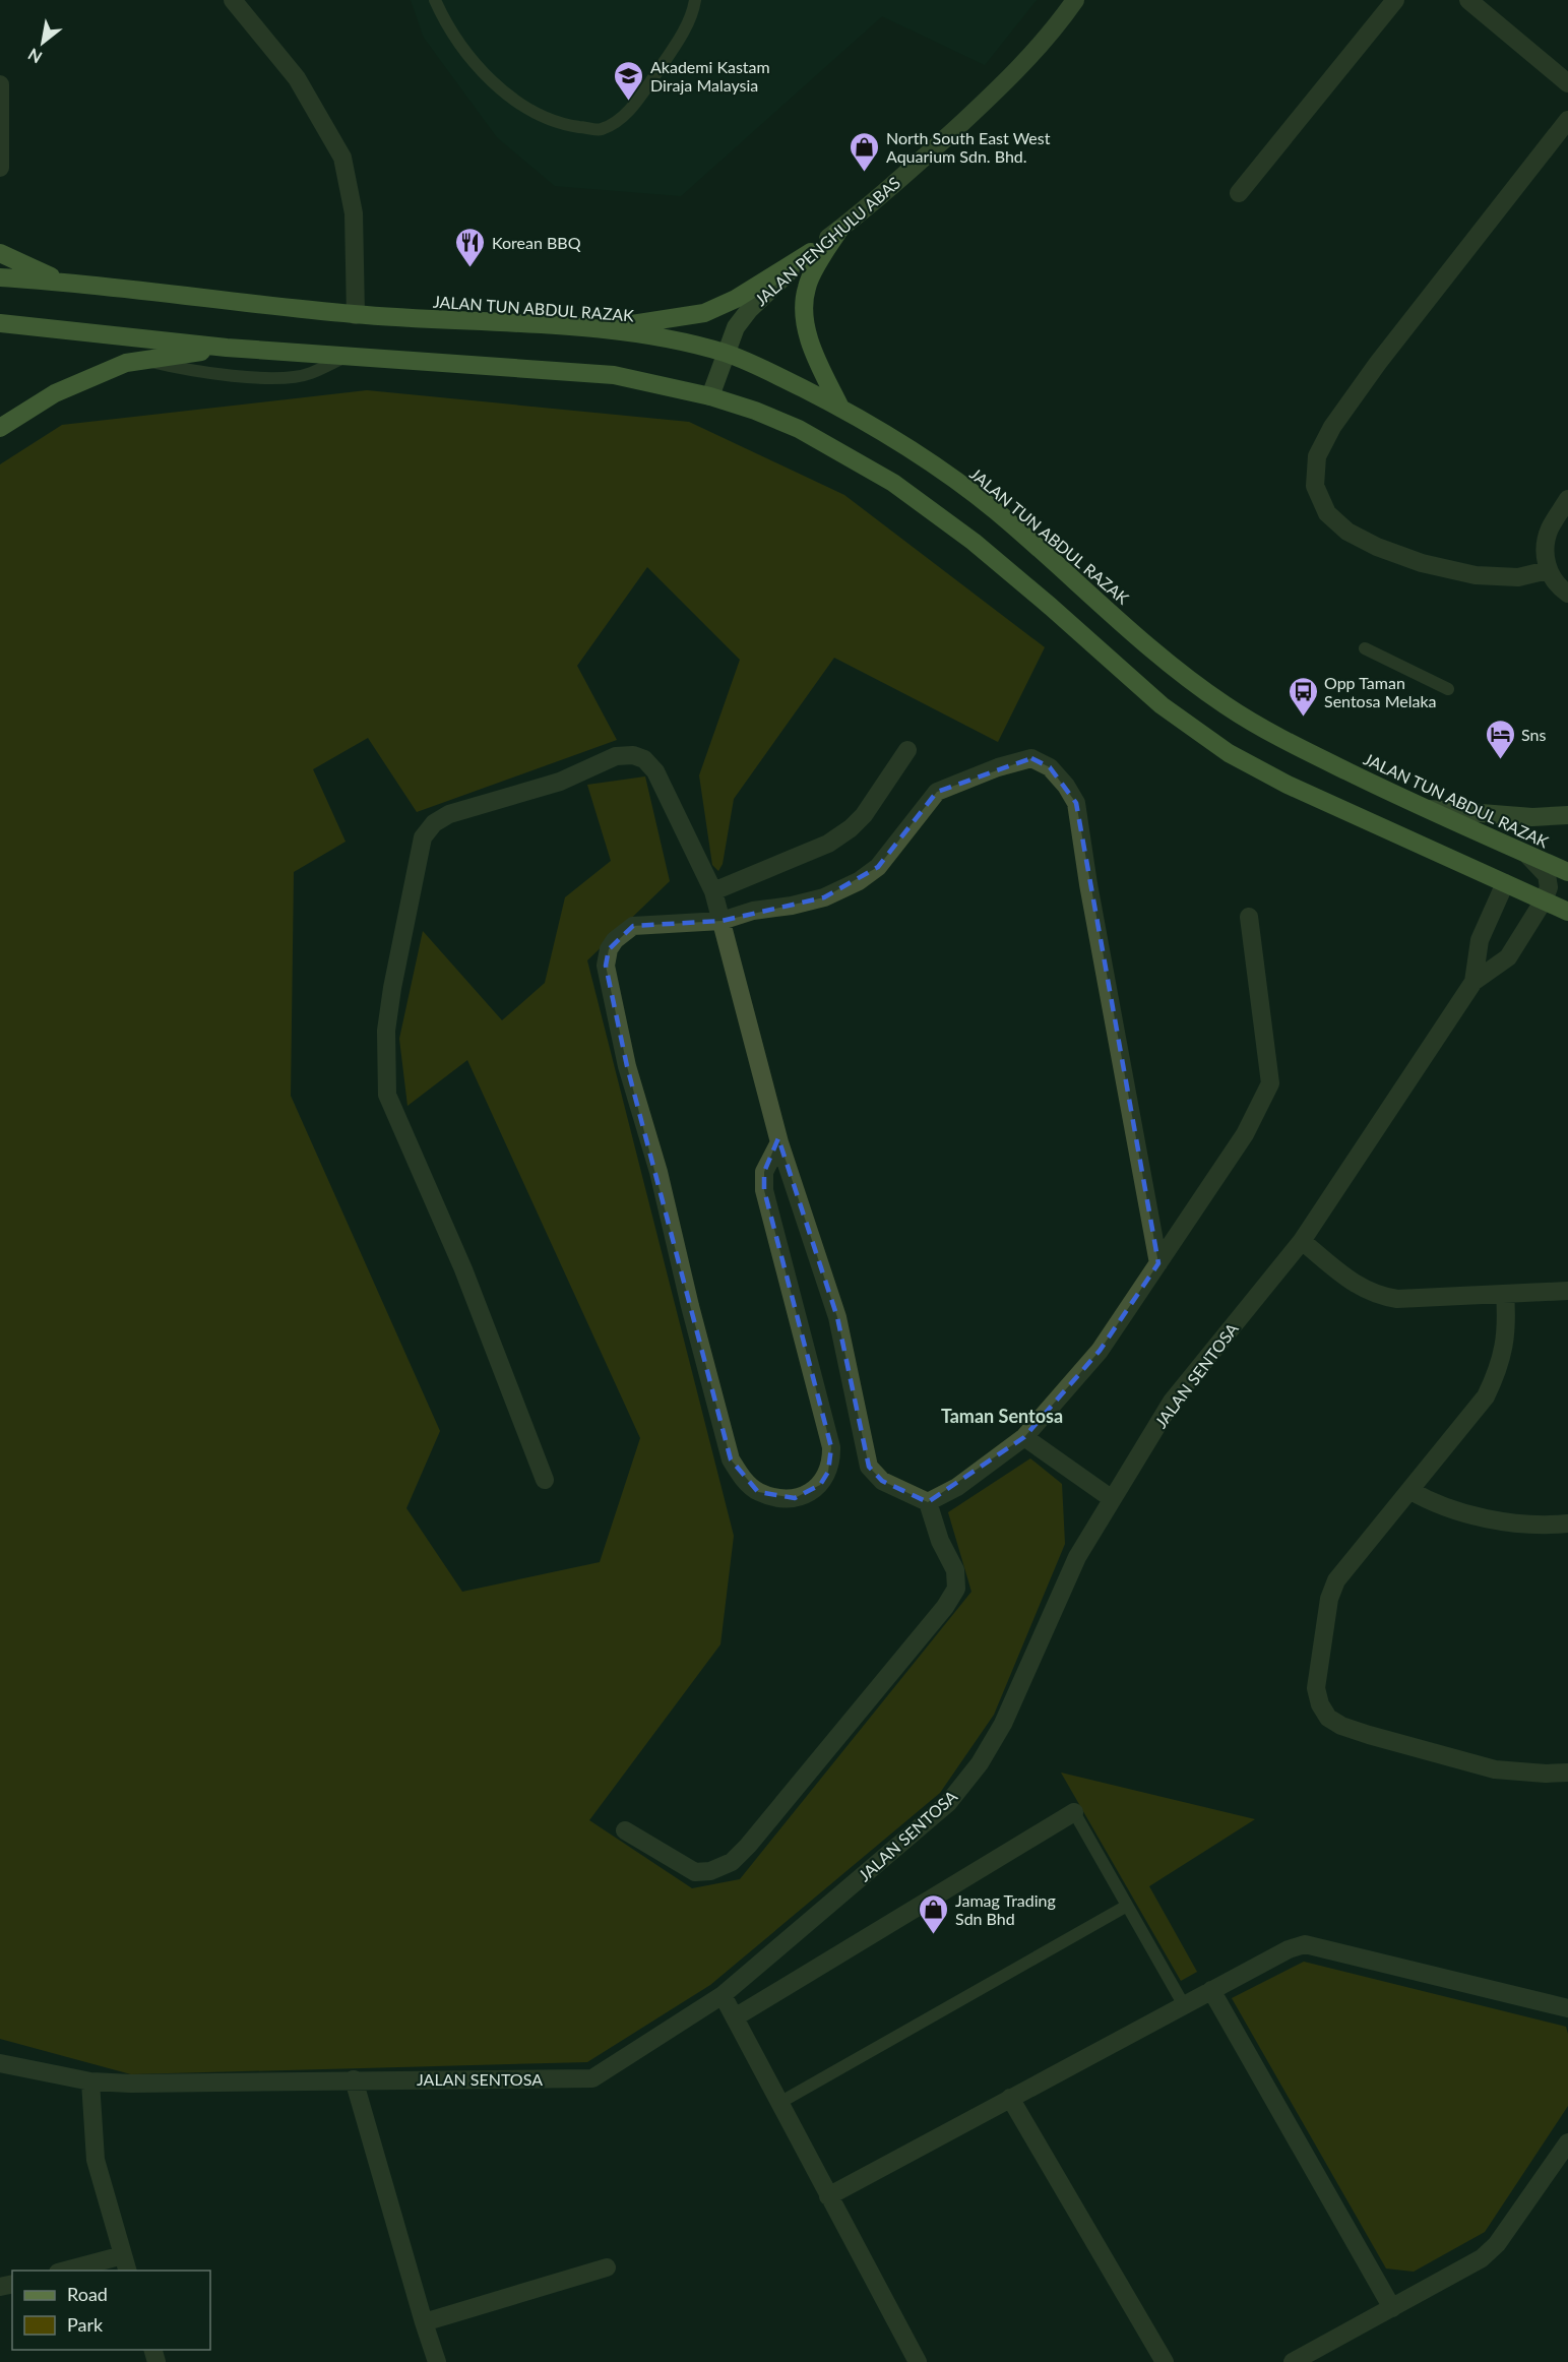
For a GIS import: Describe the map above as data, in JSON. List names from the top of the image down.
{
  "streets": {
    "highway": ["JALAN TUN ABDUL RAZAK"],
    "main road": ["JALAN PENGHULU ABAS"],
    "street": ["JALAN SENTOSA"]
  },
  "crossings": [
    ["JALAN PENGHULU ABAS", "JALAN TUN ABDUL RAZAK"]
  ],
  "districts": ["Taman Sentosa"],
  "places": {
    "school or university": ["Akademi Kastam Diraja Malaysia"],
    "shop": ["North South East West Aquarium Sdn. Bhd.", "Jamag Trading Sdn Bhd"],
    "restaurant": ["Korean BBQ"],
    "bus stop": ["Opp Taman Sentosa Melaka"],
    "hotel": ["Sns"]
  },
  "legend": ["Road", "Park"],
  "north": "bottom left"
}
